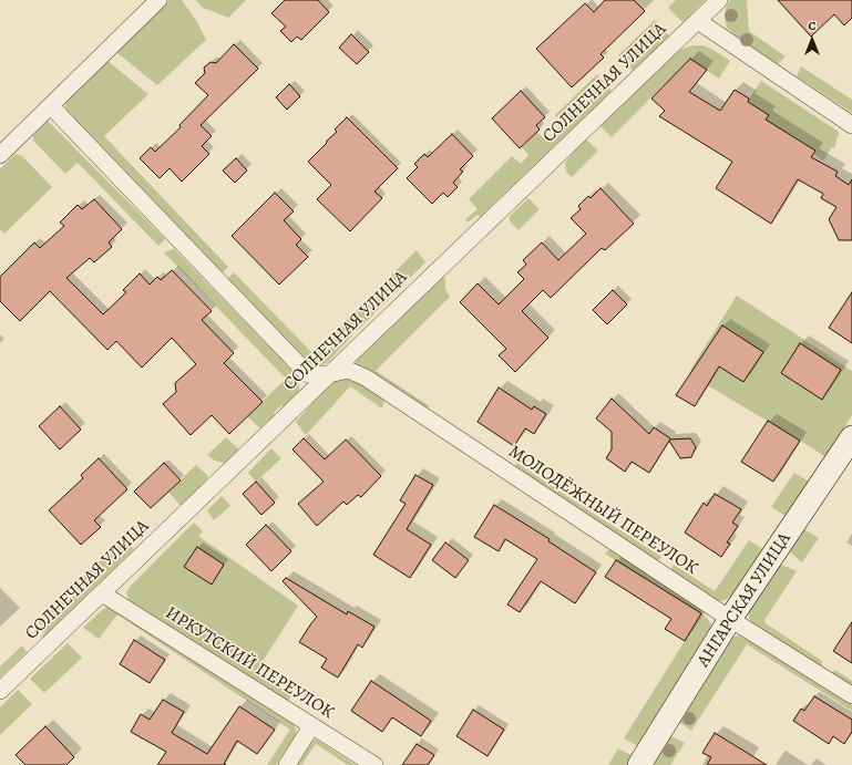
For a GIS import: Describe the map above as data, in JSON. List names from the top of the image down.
{
  "streets": {
    "street": [
      "СОЛНЕЧНАЯ УЛИЦА",
      "МОЛОДЁЖНЫЙ ПЕРЕУЛОК",
      "АНГАРСКАЯ УЛИЦА",
      "ИРКУТСКИЙ ПЕРЕУЛОК"
    ]
  },
  "crossings": [
    ["СОЛНЕЧНАЯ УЛИЦА", "МОЛОДЁЖНЫЙ ПЕРЕУЛОК"],
    ["СОЛНЕЧНАЯ УЛИЦА", "ИРКУТСКИЙ ПЕРЕУЛОК"],
    ["МОЛОДЁЖНЫЙ ПЕРЕУЛОК", "АНГАРСКАЯ УЛИЦА"]
  ],
  "north": "top"
}
